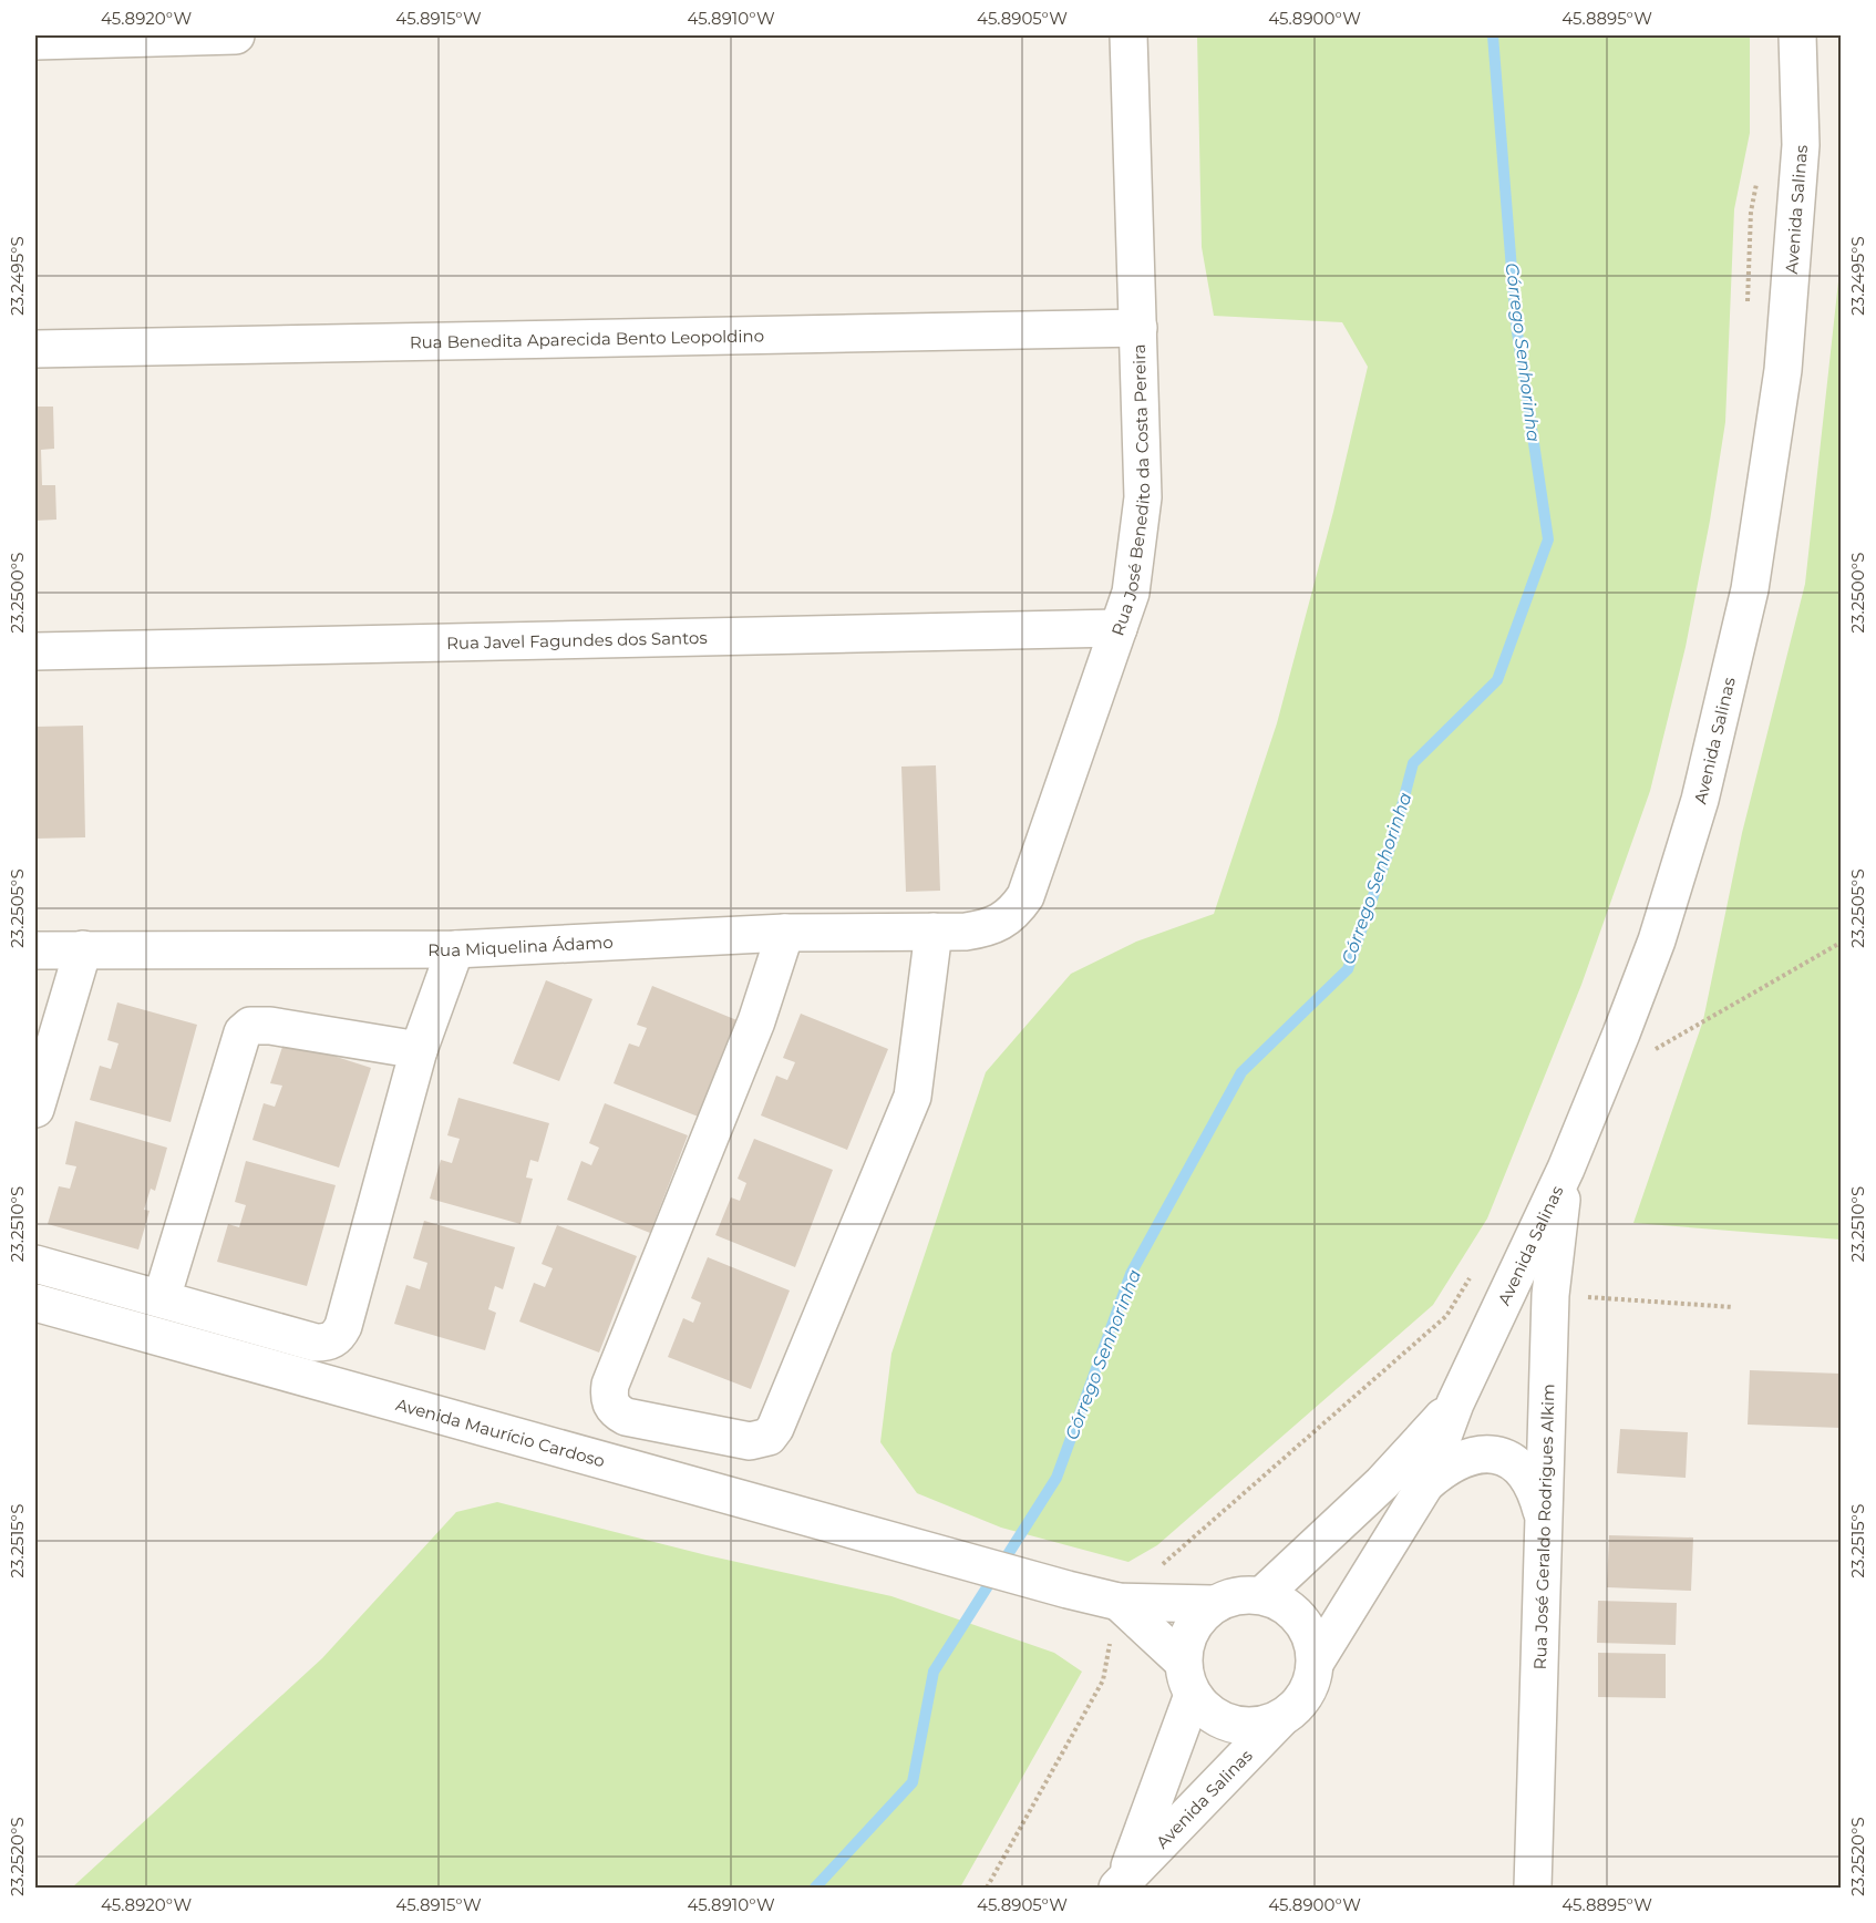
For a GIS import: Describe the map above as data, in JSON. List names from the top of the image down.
{
  "streets": {
    "street": [
      "Avenida Salinas",
      "Rua Benedita Aparecida Bento Leopoldino",
      "Rua José Benedito da Costa Pereira",
      "Rua Javel Fagundes dos Santos",
      "Rua Miquelina Ádamo",
      "Avenida Maurício Cardoso",
      "Rua José Geraldo Rodrigues Alkim"
    ]
  },
  "crossings": [
    ["Avenida Salinas", "Avenida Maurício Cardoso"],
    ["Avenida Salinas", "Rua José Geraldo Rodrigues Alkim"],
    ["Rua Benedita Aparecida Bento Leopoldino", "Rua José Benedito da Costa Pereira"],
    ["Rua José Benedito da Costa Pereira", "Rua Javel Fagundes dos Santos"],
    ["Rua José Benedito da Costa Pereira", "Rua Miquelina Ádamo"]
  ],
  "water": ["Córrego Senhorinha"],
  "coordinates": [
    "45.8920°W",
    "45.8915°W",
    "45.8910°W",
    "45.8905°W",
    "45.8900°W",
    "45.8895°W",
    "23.2495°S",
    "23.2500°S",
    "23.2505°S",
    "23.2510°S",
    "23.2515°S",
    "23.2520°S"
  ]
}
